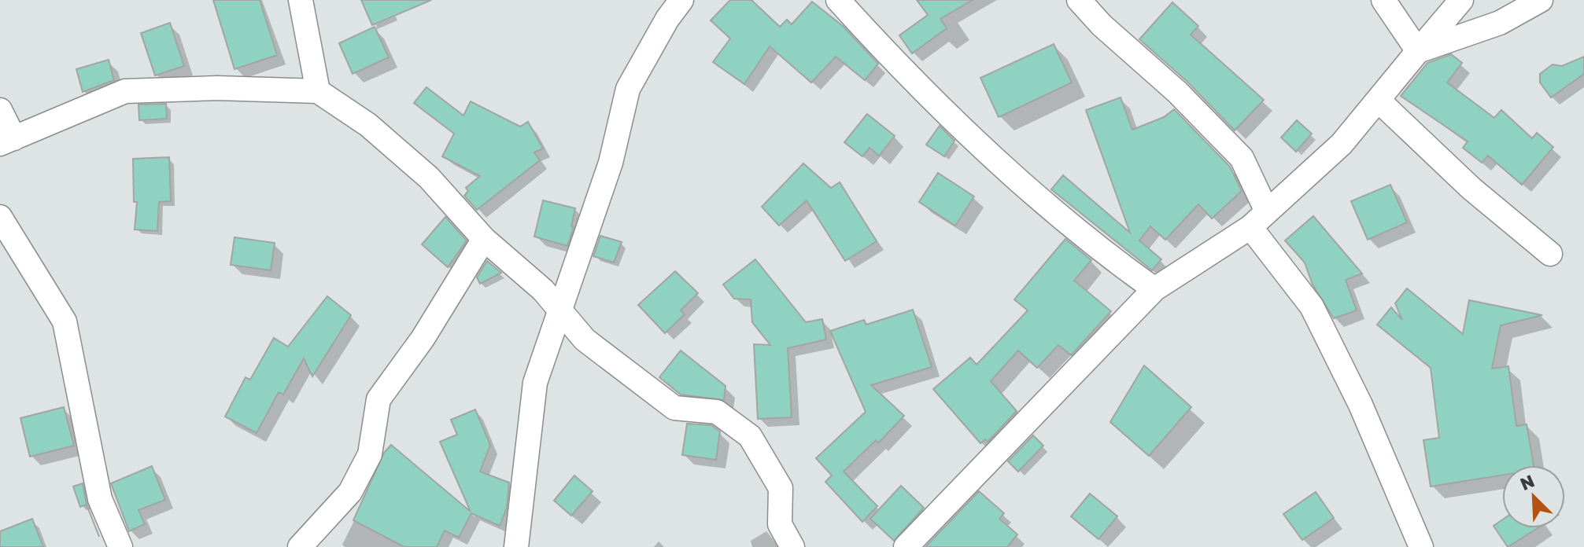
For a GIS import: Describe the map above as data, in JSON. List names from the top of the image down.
{
  "north": "top left"
}
